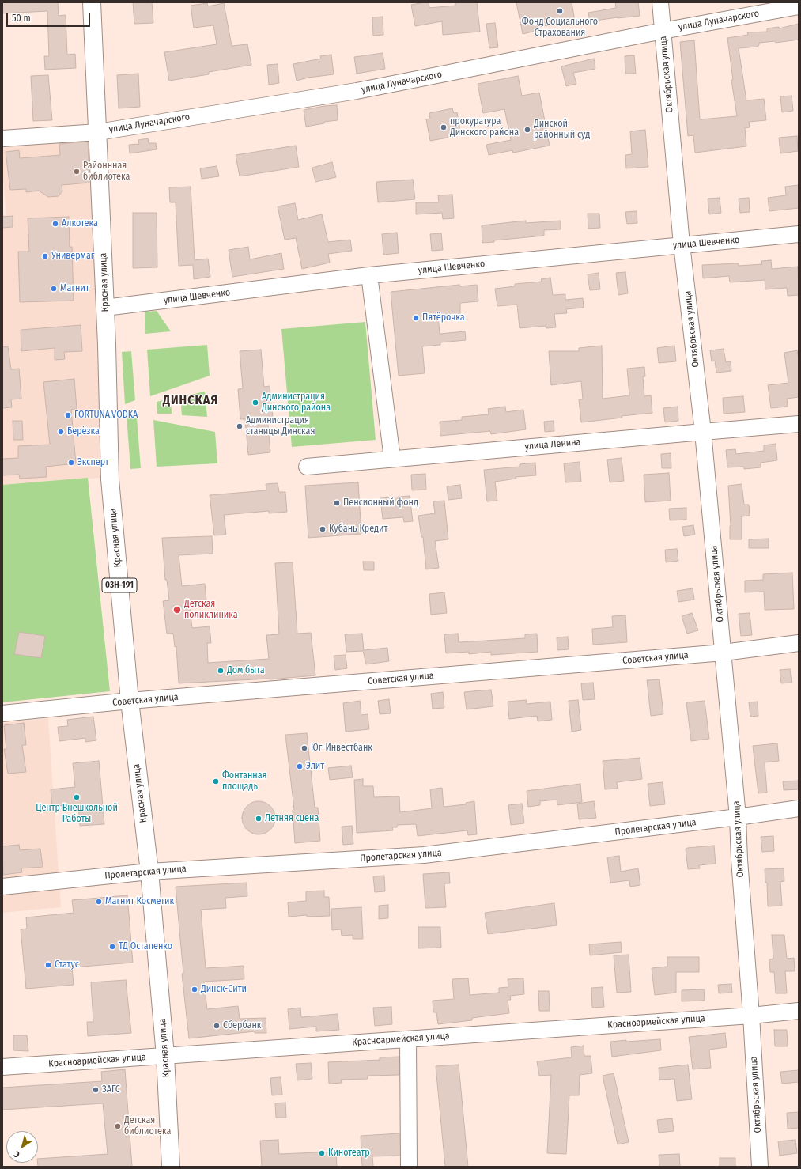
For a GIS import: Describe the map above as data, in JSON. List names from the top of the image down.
{
  "streets": {
    "main road": ["Красная улица", "03Н-191"],
    "street": [
      "улица Луначарского",
      "Октябрьская улица",
      "улица Шевченко",
      "улица Ленина",
      "Советская улица",
      "Пролетарская улица",
      "Красноармейская улица"
    ]
  },
  "crossings": [
    ["улица Луначарского", "Октябрьская улица"],
    ["улица Луначарского", "Красная улица"],
    ["Октябрьская улица", "улица Шевченко"],
    ["Октябрьская улица", "улица Ленина"],
    ["Октябрьская улица", "Советская улица"],
    ["Октябрьская улица", "Пролетарская улица"],
    ["Октябрьская улица", "Красноармейская улица"],
    ["улица Шевченко", "Красная улица"],
    ["Красная улица", "Советская улица"],
    ["Красная улица", "Пролетарская улица"],
    ["Красная улица", "Красноармейская улица"]
  ],
  "districts": ["ДИНСКАЯ"],
  "places": [
    "Фонд Социального Страхования",
    "прокуратура Динского района",
    "Динской районный суд",
    "Районнная библиотека",
    "Алкотека",
    "Универмаг",
    "Магнит",
    "Пятёрочка",
    "Администрация Динского района",
    "FORTUNA.VODKA",
    "Администрация станицы Динская",
    "Берёзка",
    "Эксперт",
    "Пенсионный фонд",
    "Кубань Кредит",
    "Детская поликлиника",
    "Дом быта",
    "Юг-Инвестбанк",
    "Элит",
    "Фонтанная площадь",
    "Центр Внешкольной Работы",
    "Летняя сцена",
    "Магнит Косметик",
    "ТД Остапенко",
    "Статус",
    "Динск-Сити",
    "Сбербанк",
    "ЗАГС",
    "Детская библиотека",
    "Кинотеатр"
  ],
  "scale_bar": "50 m",
  "north": "bottom left"
}
